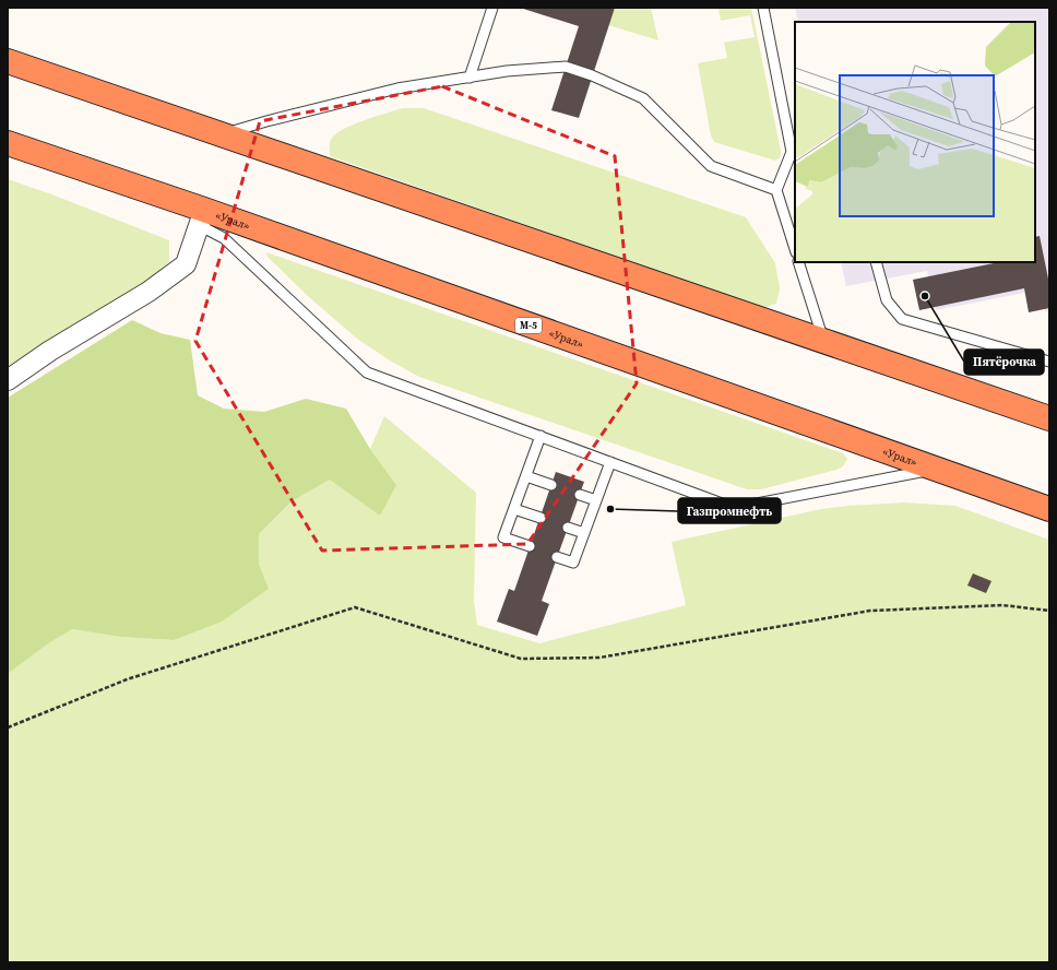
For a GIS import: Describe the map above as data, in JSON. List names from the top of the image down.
{
  "streets": {
    "highway": ["«Урал»", "М-5"]
  },
  "places": ["Пятёрочка", "Газпромнефть"]
}
